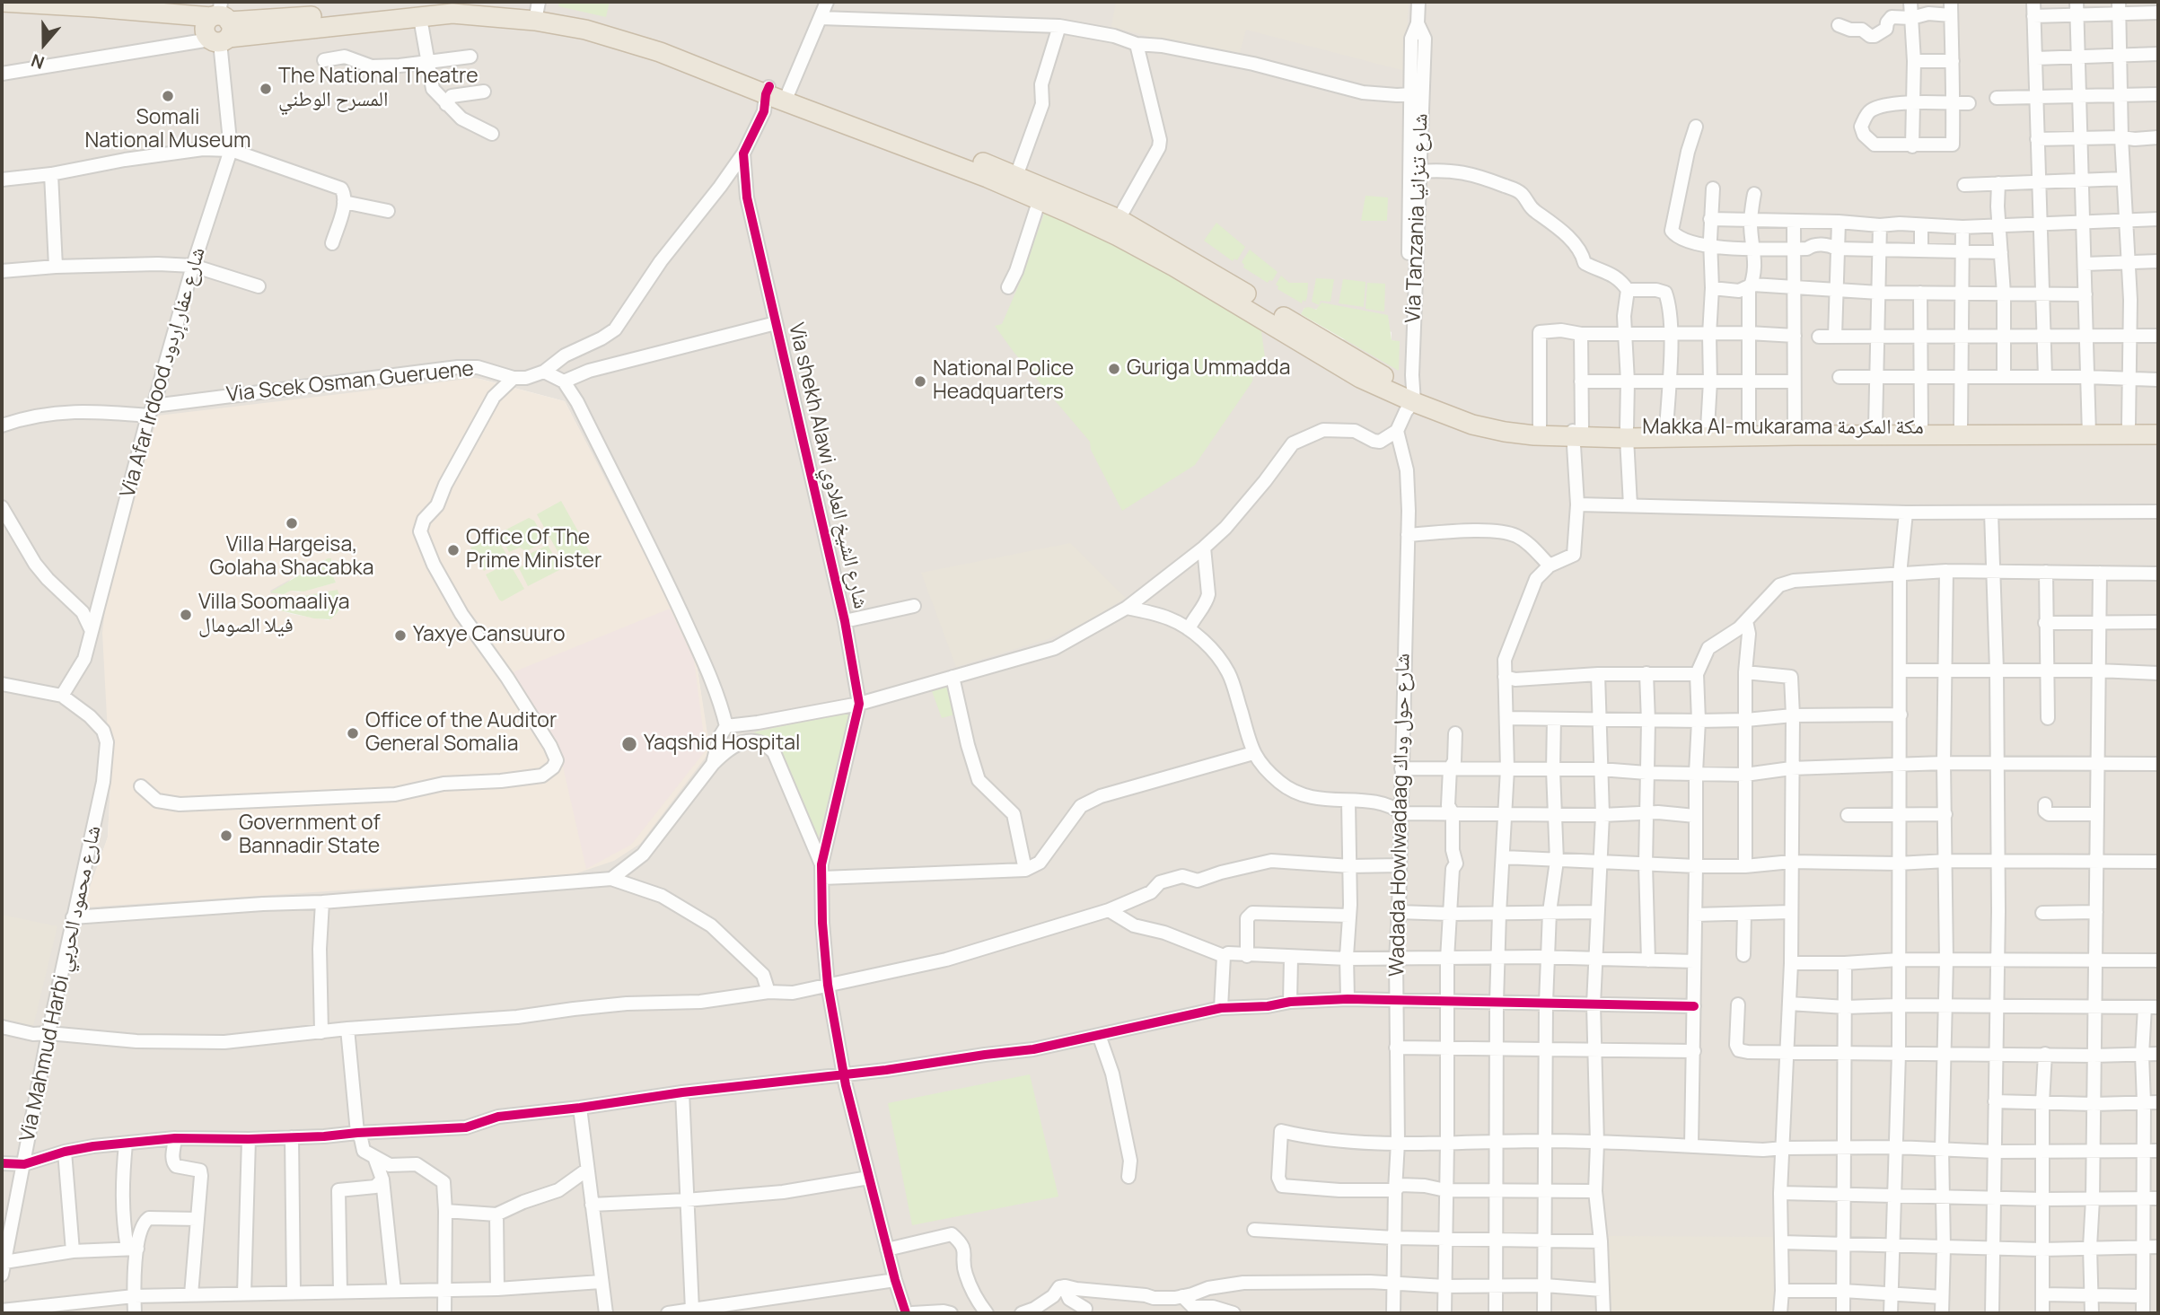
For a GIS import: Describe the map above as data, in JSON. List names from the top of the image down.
{
  "streets": {
    "highway": ["Makka Al-mukarama مكة المكرمة"],
    "street": [
      "Via Tanzania شارع تنزانيا",
      "Via Afar Irdood شارع عفار إردود",
      "Via Scek Osman Gueruene",
      "Via shekh Alawi شارع الشيخ العلاوي",
      "Wadada Howlwadaag شارع حول وداك",
      "Via Mahmud Harbi شارع محمود الحربي"
    ]
  },
  "crossings": [
    ["Via Tanzania شارع تنزانيا", "Makka Al-mukarama مكة المكرمة"],
    ["Via Tanzania شارع تنزانيا", "Wadada Howlwadaag شارع حول وداك"],
    ["Via Afar Irdood شارع عفار إردود", "Via Scek Osman Gueruene"],
    ["Via Afar Irdood شارع عفار إردود", "Via Mahmud Harbi شارع محمود الحربي"]
  ],
  "places": [
    "The National Theatre المسرح الوطني",
    "Somali National Museum",
    "Guriga Ummadda",
    "National Police Headquarters",
    "Villa Hargeisa, Golaha Shacabka",
    "Office Of The Prime Minister",
    "Villa Soomaaliya فيلا الصومال",
    "Yaxye Cansuuro",
    "Office of the Auditor General Somalia",
    "Yaqshid Hospital",
    "Government of Bannadir State"
  ],
  "north": "bottom"
}
